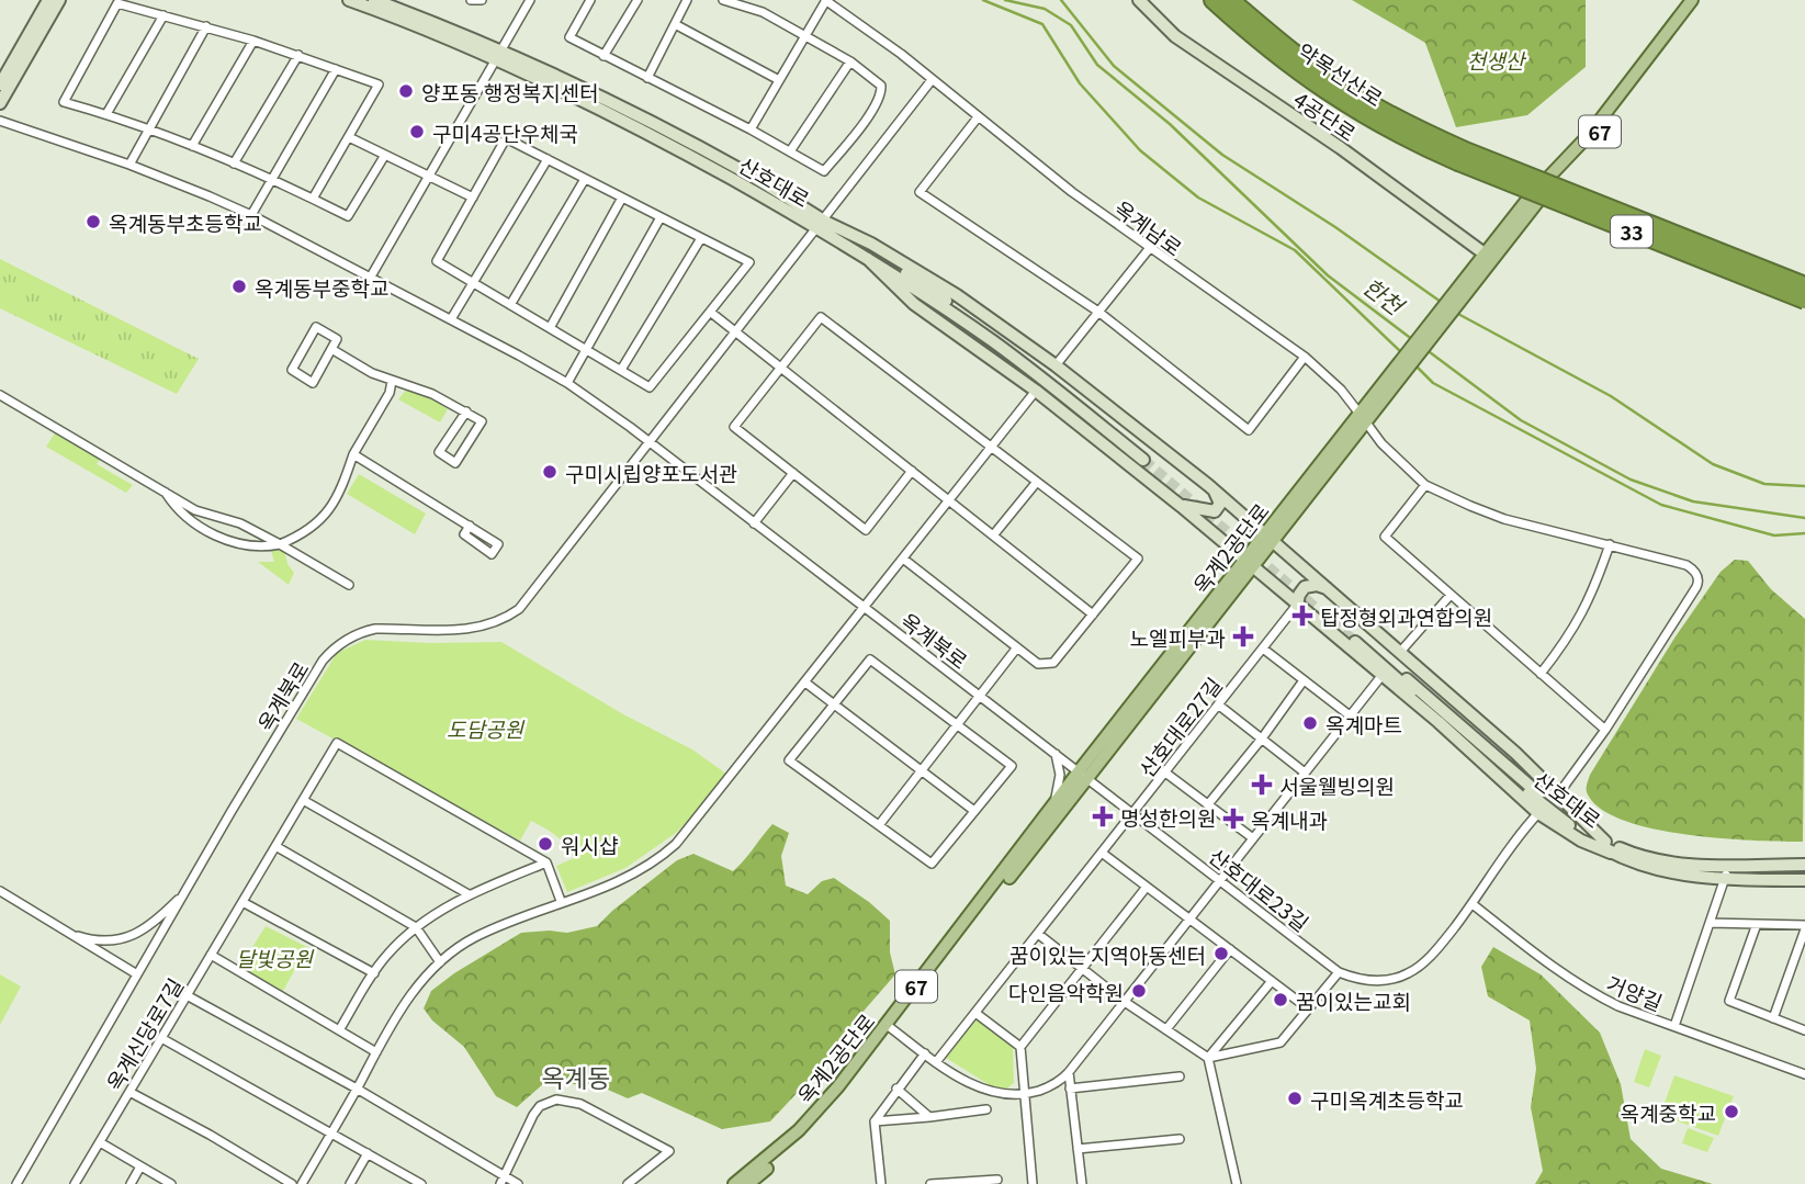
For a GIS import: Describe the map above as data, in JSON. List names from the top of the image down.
{
  "streets": {
    "highway": ["약목선산로", "33"],
    "main road": ["67", "옥계2공단로"],
    "street": [
      "4공단로",
      "산호대로",
      "옥계남로",
      "옥계북로",
      "산호대로27길",
      "산호대로23길",
      "거양길",
      "옥계신당로7길"
    ]
  },
  "crossings": [
    ["약목선산로", "33"],
    ["4공단로", "옥계2공단로"],
    ["옥계남로", "옥계2공단로"],
    ["옥계2공단로", "옥계북로"],
    ["옥계2공단로", "산호대로23길"],
    ["옥계북로", "산호대로23길"],
    ["산호대로27길", "산호대로23길"],
    ["산호대로23길", "거양길"]
  ],
  "districts": ["옥계동"],
  "water": ["한천"],
  "parks": ["천생산", "도담공원", "달빛공원"],
  "places": {
    "other": [
      "양포동 행정복지센터",
      "구미4공단우체국",
      "옥계동부초등학교",
      "옥계동부중학교",
      "구미시립양포도서관",
      "옥계마트",
      "워시샵",
      "꿈이있는 지역아동센터",
      "다인음악학원",
      "꿈이있는교회",
      "구미옥계초등학교",
      "옥계중학교"
    ],
    "health": [
      "탑정형외과연합의원",
      "노엘피부과",
      "서울웰빙의원",
      "명성한의원",
      "옥계내과"
    ]
  }
}
